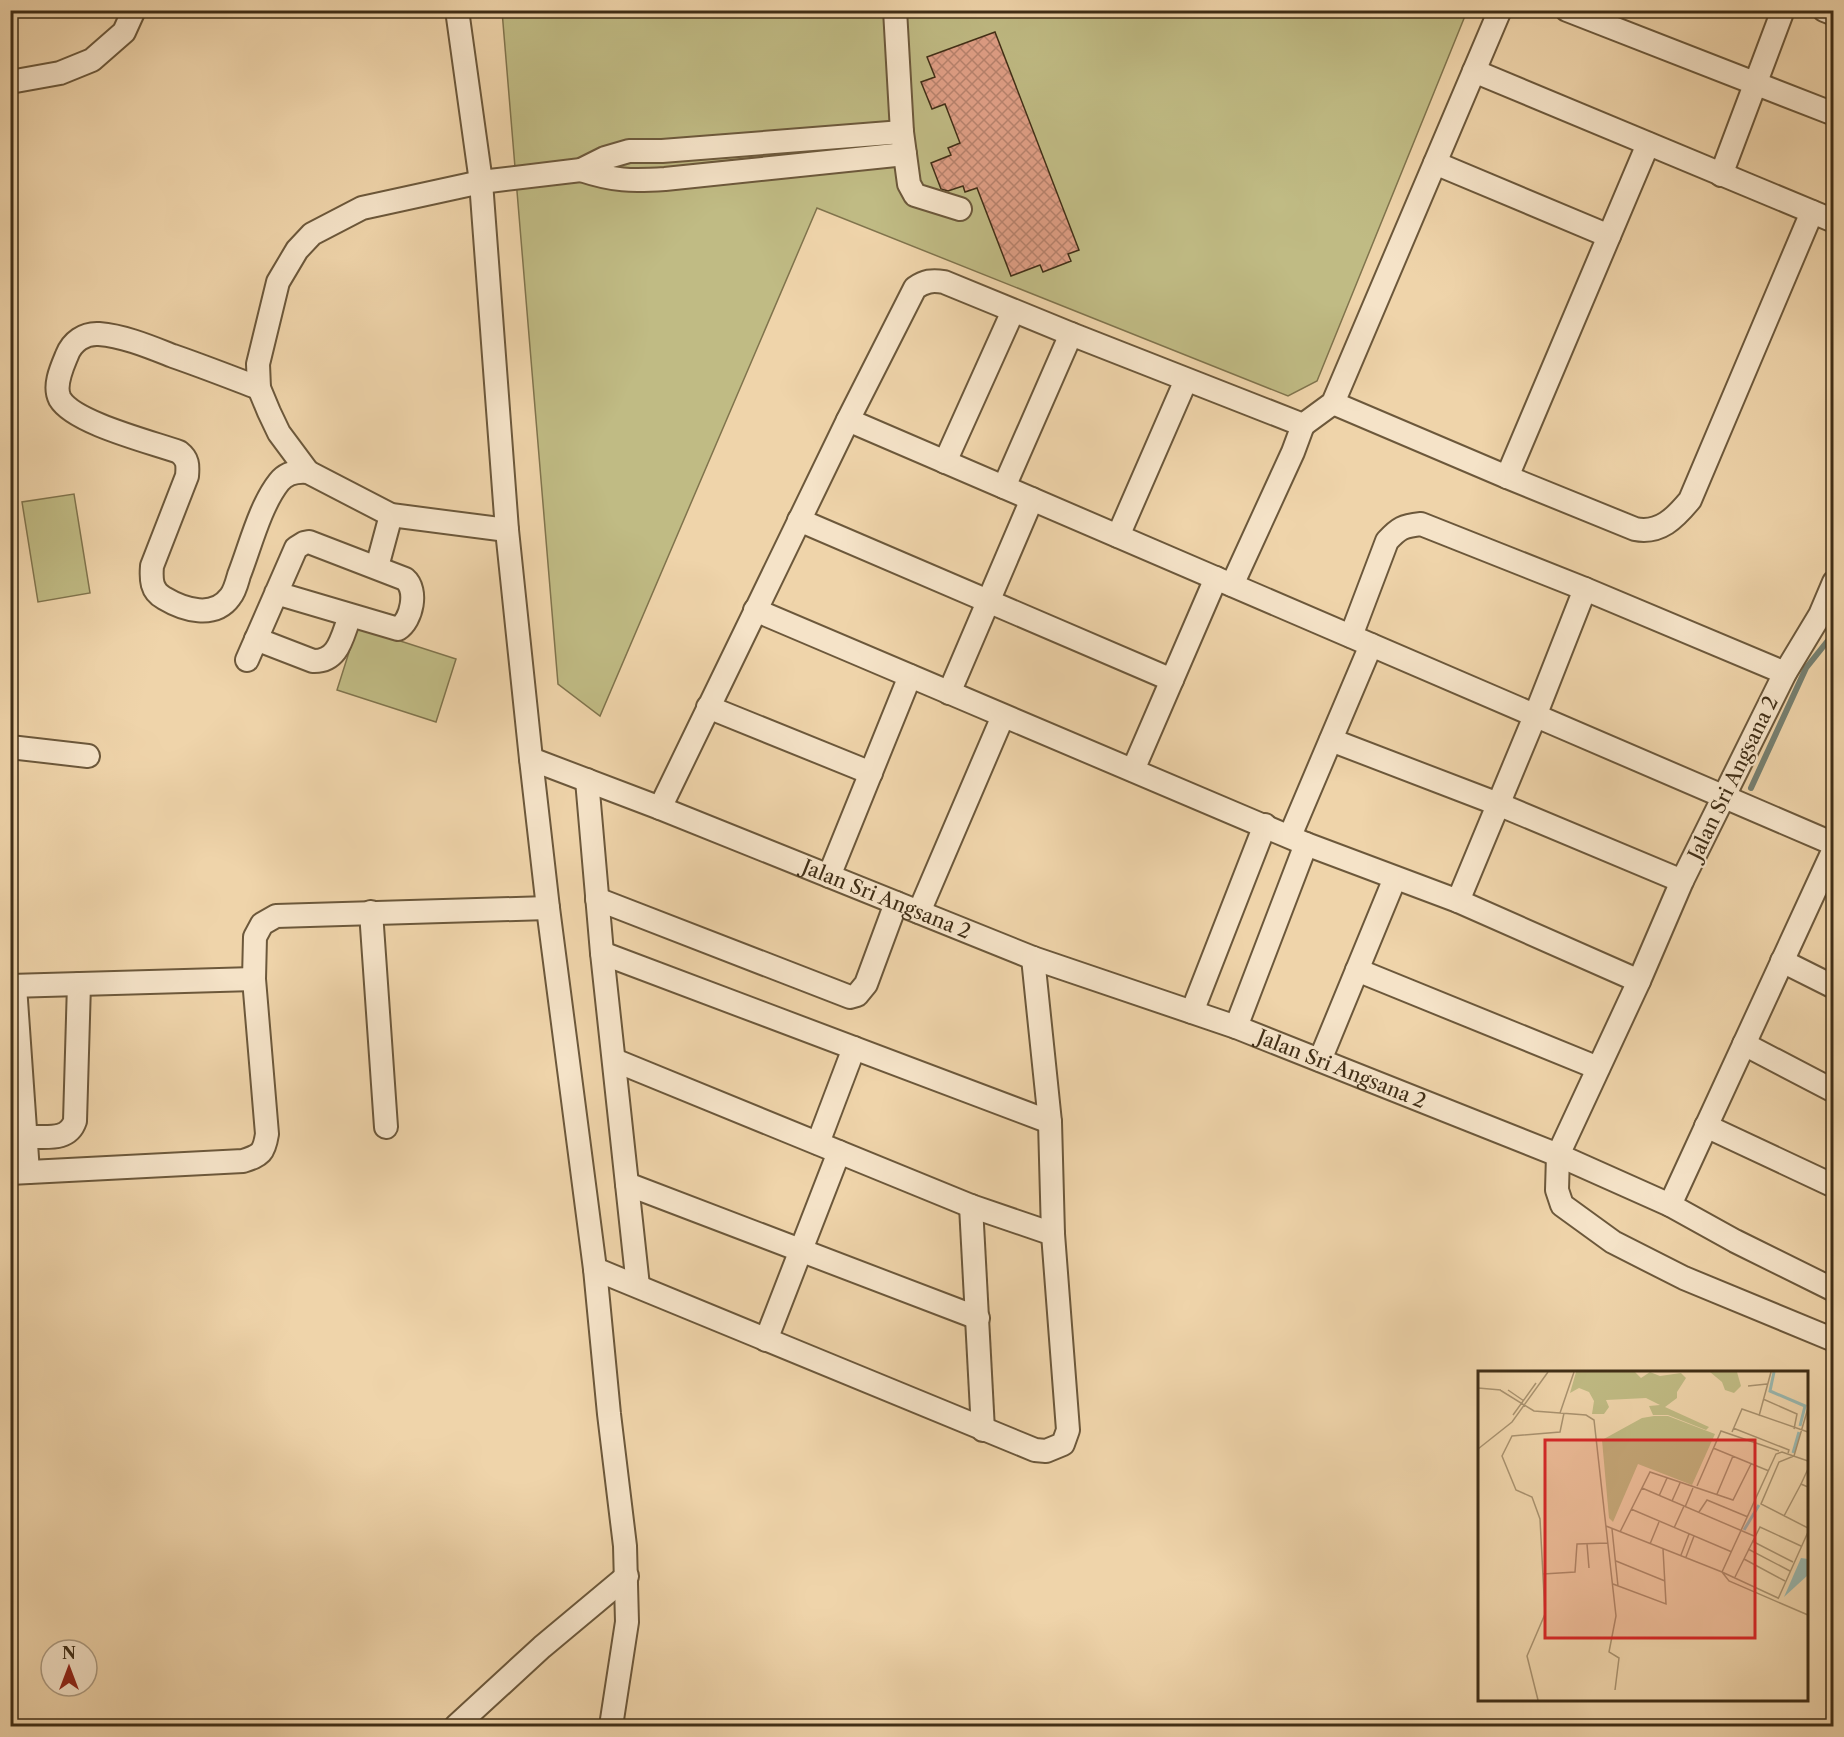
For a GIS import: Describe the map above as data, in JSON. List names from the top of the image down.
{
  "streets": {
    "street": ["Jalan Sri Angsana 2"]
  },
  "north": "top"
}
